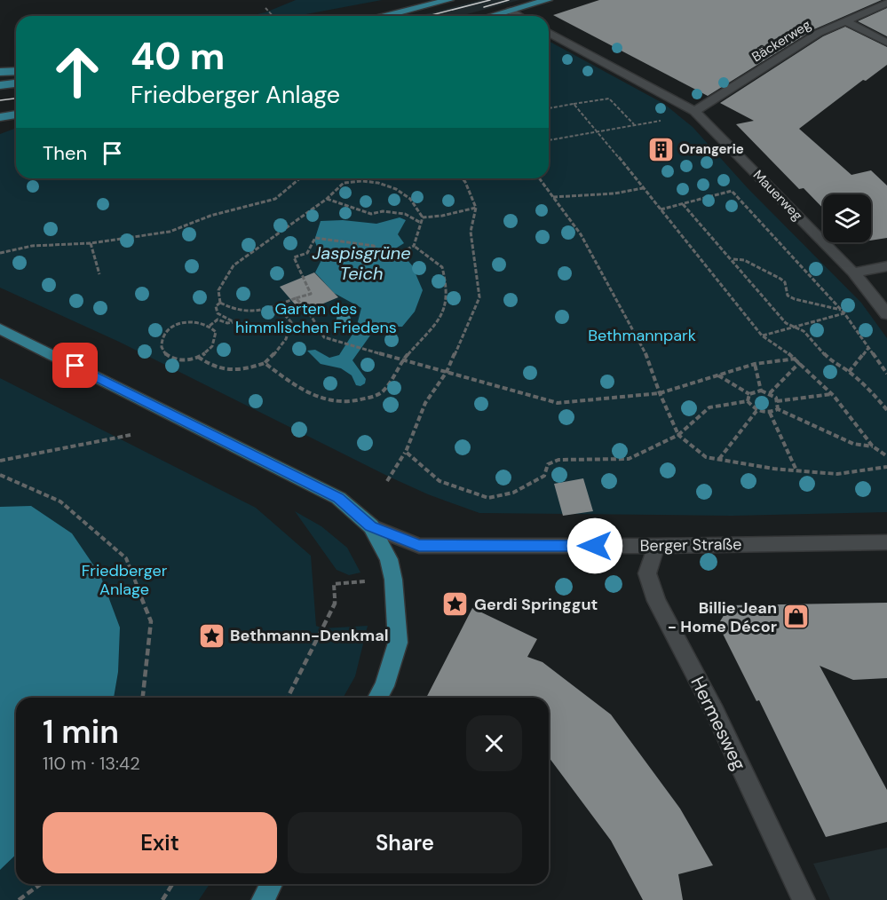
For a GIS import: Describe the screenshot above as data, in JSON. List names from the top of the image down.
{
  "streets": {
    "street": [
      "Bäckerweg",
      "Mauerweg",
      "Berger Straße",
      "Hermesweg"
    ]
  },
  "crossings": [
    ["Bäckerweg", "Mauerweg"],
    ["Berger Straße", "Hermesweg"]
  ],
  "water": ["Jaspisgrüne Teich"],
  "parks": ["Garten des himmlischen Friedens", "Bethmannpark", "Friedberger Anlage"],
  "places": {
    "building": ["Orangerie"],
    "place": ["Gerdi Springgut", "Bethmann-Denkmal"],
    "shop": ["Billie Jean - Home Décor"]
  },
  "page": {
    "turn": ["40 m", "Friedberger Anlage"],
    "then": "Then",
    "heading": ["1 min", "110 m · 13:42"],
    "buttons": ["Exit", "Share"]
  }
}
